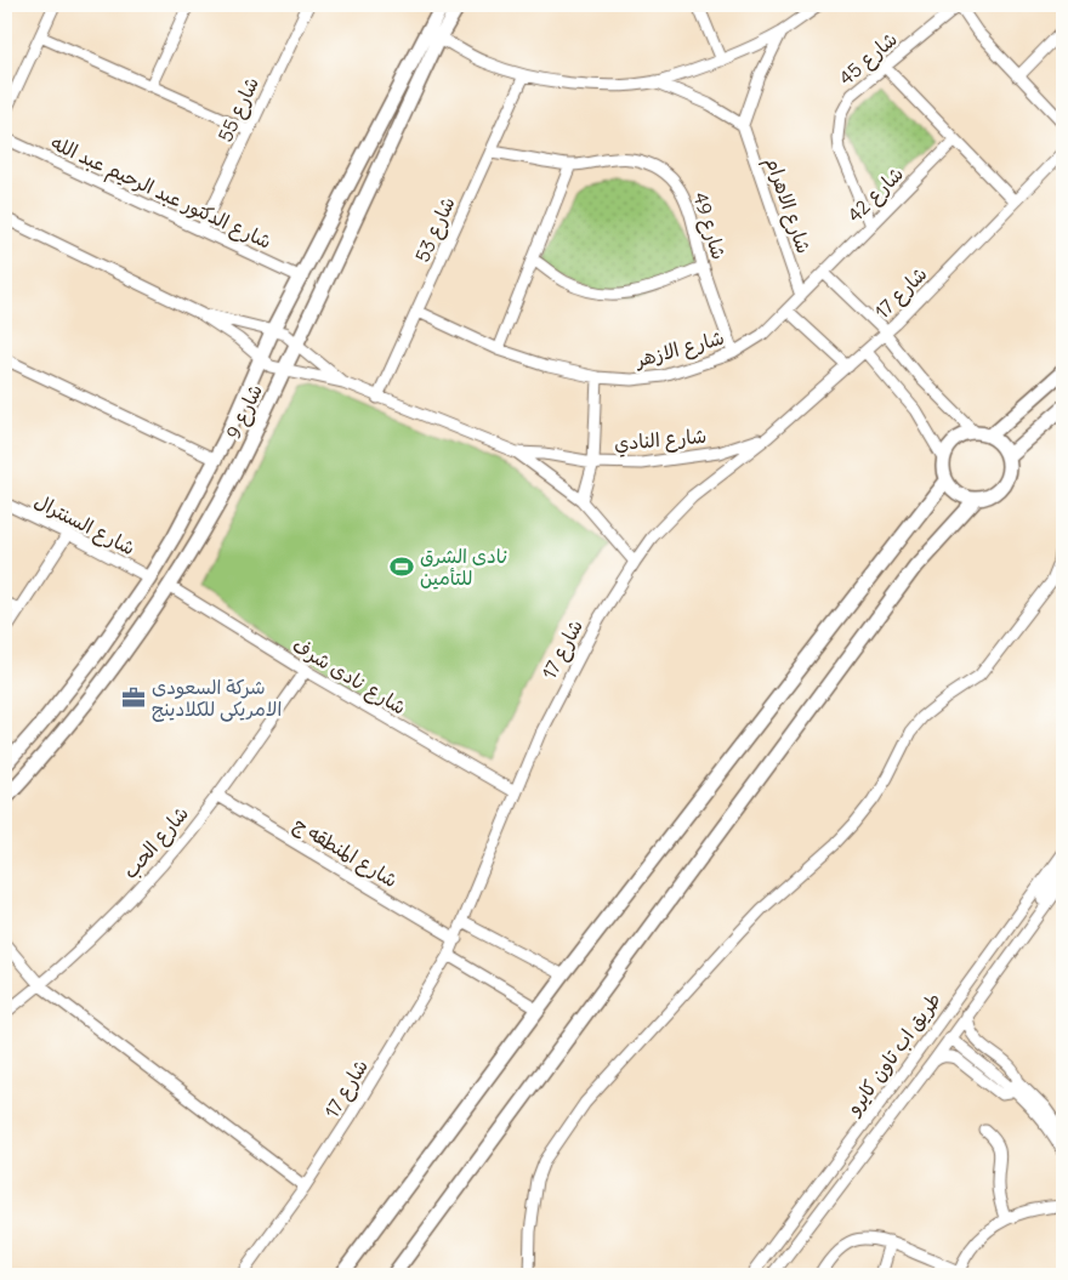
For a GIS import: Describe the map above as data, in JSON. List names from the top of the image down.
{
  "streets": {
    "main road": ["شارع 9"],
    "street": [
      "شارع 45",
      "شارع 55",
      "شارع الدكتور عبد الرحيم عبد الله",
      "شارع 42",
      "شارع الاهرام",
      "شارع 49",
      "شارع 53",
      "شارع 17",
      "شارع الازهر",
      "شارع النادي",
      "شارع السنترال",
      "شارع نادى شرف",
      "شارع الحب",
      "شارع المنطقه ج",
      "طريق اب تاون كايرو"
    ]
  },
  "crossings": [
    ["شارع 45", "شارع 42"],
    ["شارع 55", "شارع الدكتور عبد الرحيم عبد الله"],
    ["شارع الدكتور عبد الرحيم عبد الله", "شارع 9"],
    ["شارع 42", "شارع الازهر"],
    ["شارع الاهرام", "شارع الازهر"],
    ["شارع 49", "شارع 53"],
    ["شارع 49", "شارع الازهر"],
    ["شارع 53", "شارع الازهر"],
    ["شارع 53", "شارع النادي"],
    ["شارع 17", "شارع النادي"],
    ["شارع 17", "شارع نادى شرف"],
    ["شارع 17", "شارع المنطقه ج"],
    ["شارع 9", "شارع النادي"],
    ["شارع 9", "شارع السنترال"],
    ["شارع 9", "شارع نادى شرف"],
    ["شارع نادى شرف", "شارع الحب"],
    ["شارع الحب", "شارع المنطقه ج"]
  ],
  "places": {
    "sports": ["نادى الشرق للتأمين"],
    "office": ["شركة السعودى الامريكى للكلادينج"]
  }
}
